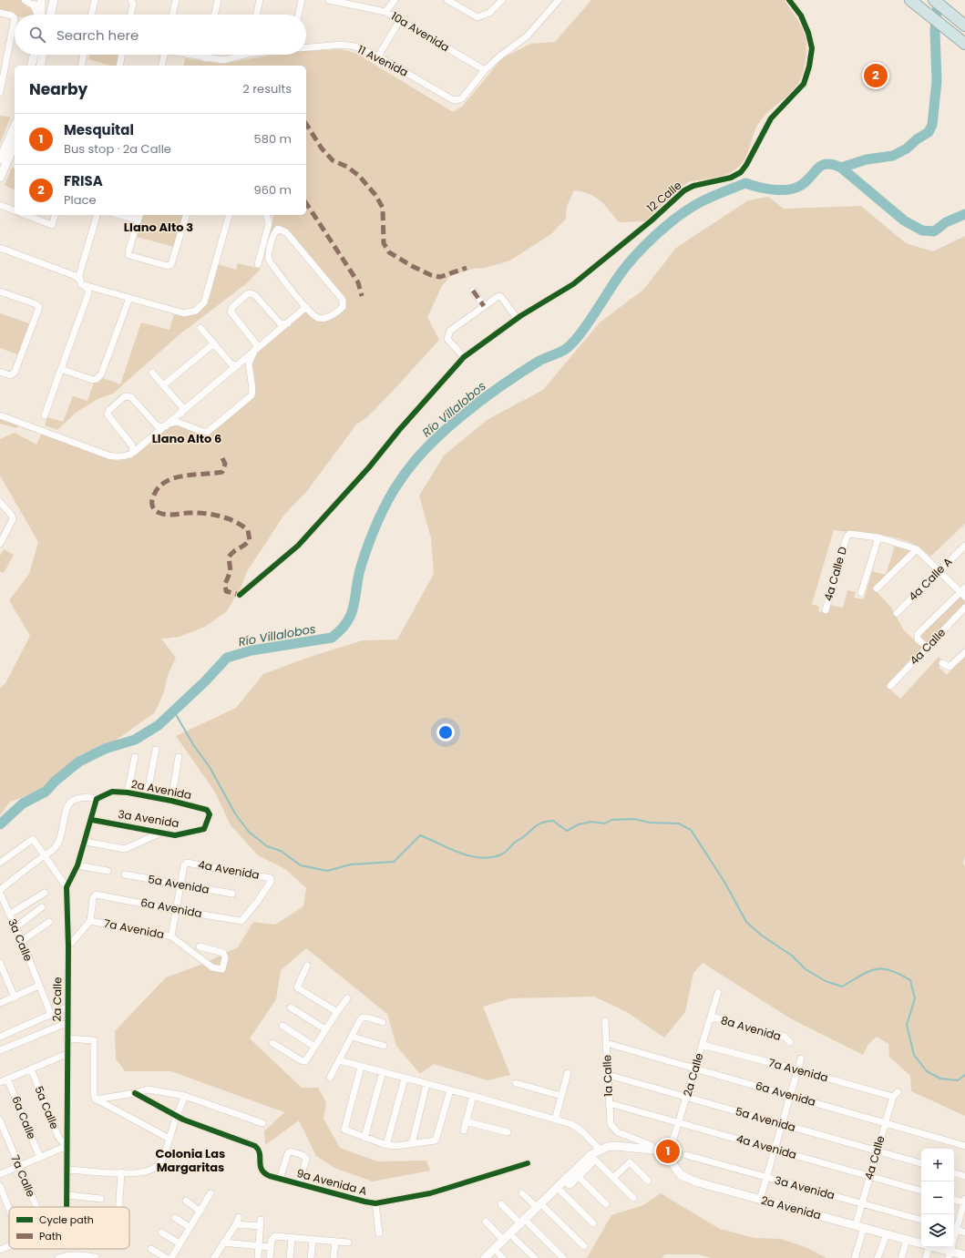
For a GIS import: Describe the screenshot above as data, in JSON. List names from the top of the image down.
{
  "streets": {
    "main road": ["2a Avenida"],
    "street": [
      "10a Avenida",
      "11 Avenida",
      "12 Calle",
      "4a Calle D",
      "4a Calle A",
      "4a Calle",
      "3a Avenida",
      "4a Avenida",
      "5a Avenida",
      "6a Avenida",
      "7a Avenida",
      "3a Calle",
      "2a Calle",
      "8a Avenida",
      "1a Calle",
      "5a Calle",
      "6a Calle",
      "7a Calle",
      "9a Avenida A"
    ]
  },
  "crossings": [
    ["10a Avenida", "11 Avenida"],
    ["4a Calle", "2a Avenida"],
    ["4a Calle", "3a Avenida"],
    ["4a Calle", "4a Avenida"],
    ["4a Calle", "5a Avenida"],
    ["4a Calle", "6a Avenida"],
    ["4a Calle", "7a Avenida"],
    ["2a Avenida", "3a Avenida"],
    ["2a Avenida", "2a Calle"],
    ["3a Avenida", "2a Calle"],
    ["4a Avenida", "5a Avenida"],
    ["4a Avenida", "6a Avenida"],
    ["4a Avenida", "2a Calle"],
    ["4a Avenida", "1a Calle"],
    ["5a Avenida", "2a Calle"],
    ["5a Avenida", "1a Calle"],
    ["6a Avenida", "7a Avenida"],
    ["6a Avenida", "2a Calle"],
    ["6a Avenida", "1a Calle"],
    ["7a Avenida", "2a Calle"],
    ["2a Calle", "8a Avenida"],
    ["2a Calle", "5a Calle"]
  ],
  "districts": ["Llano Alto 3", "Llano Alto 6", "Colonia Las Margaritas"],
  "water": ["Río Villalobos"],
  "legend": ["Cycle path", "Path"],
  "page": {
    "search": "Search here",
    "pins": ["2", "1"],
    "heading": ["Nearby", "2 results"],
    "list": [
      {
        "mark": "1",
        "name": "Mesquital",
        "note": "Bus stop · 2a Calle",
        "value": "580 m"
      },
      {
        "mark": "2",
        "name": "FRISA",
        "note": "Place",
        "value": "960 m"
      }
    ],
    "map_buttons": ["+", "−"]
  }
}
